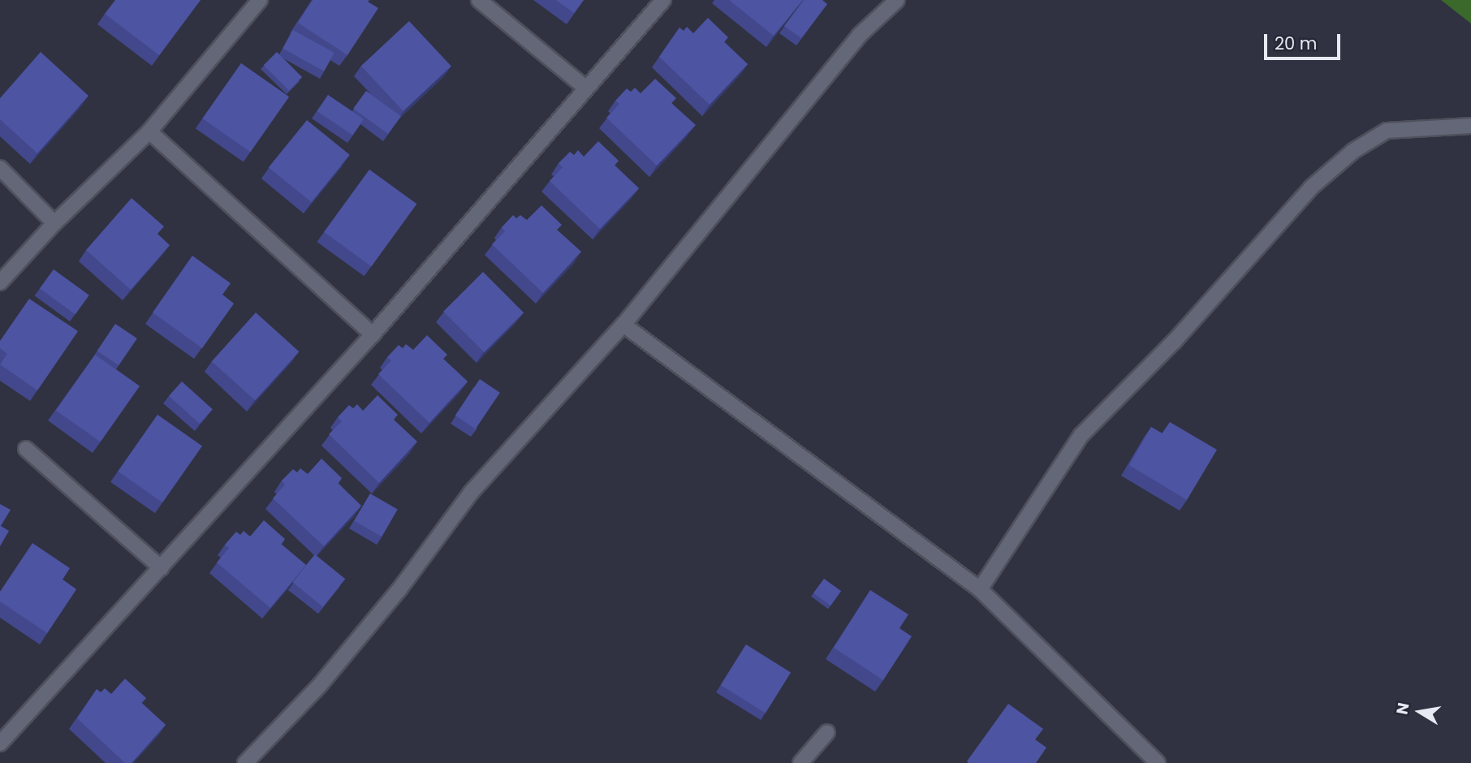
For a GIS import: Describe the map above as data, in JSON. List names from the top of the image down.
{
  "scale_bar": "20 m",
  "north": "left"
}
